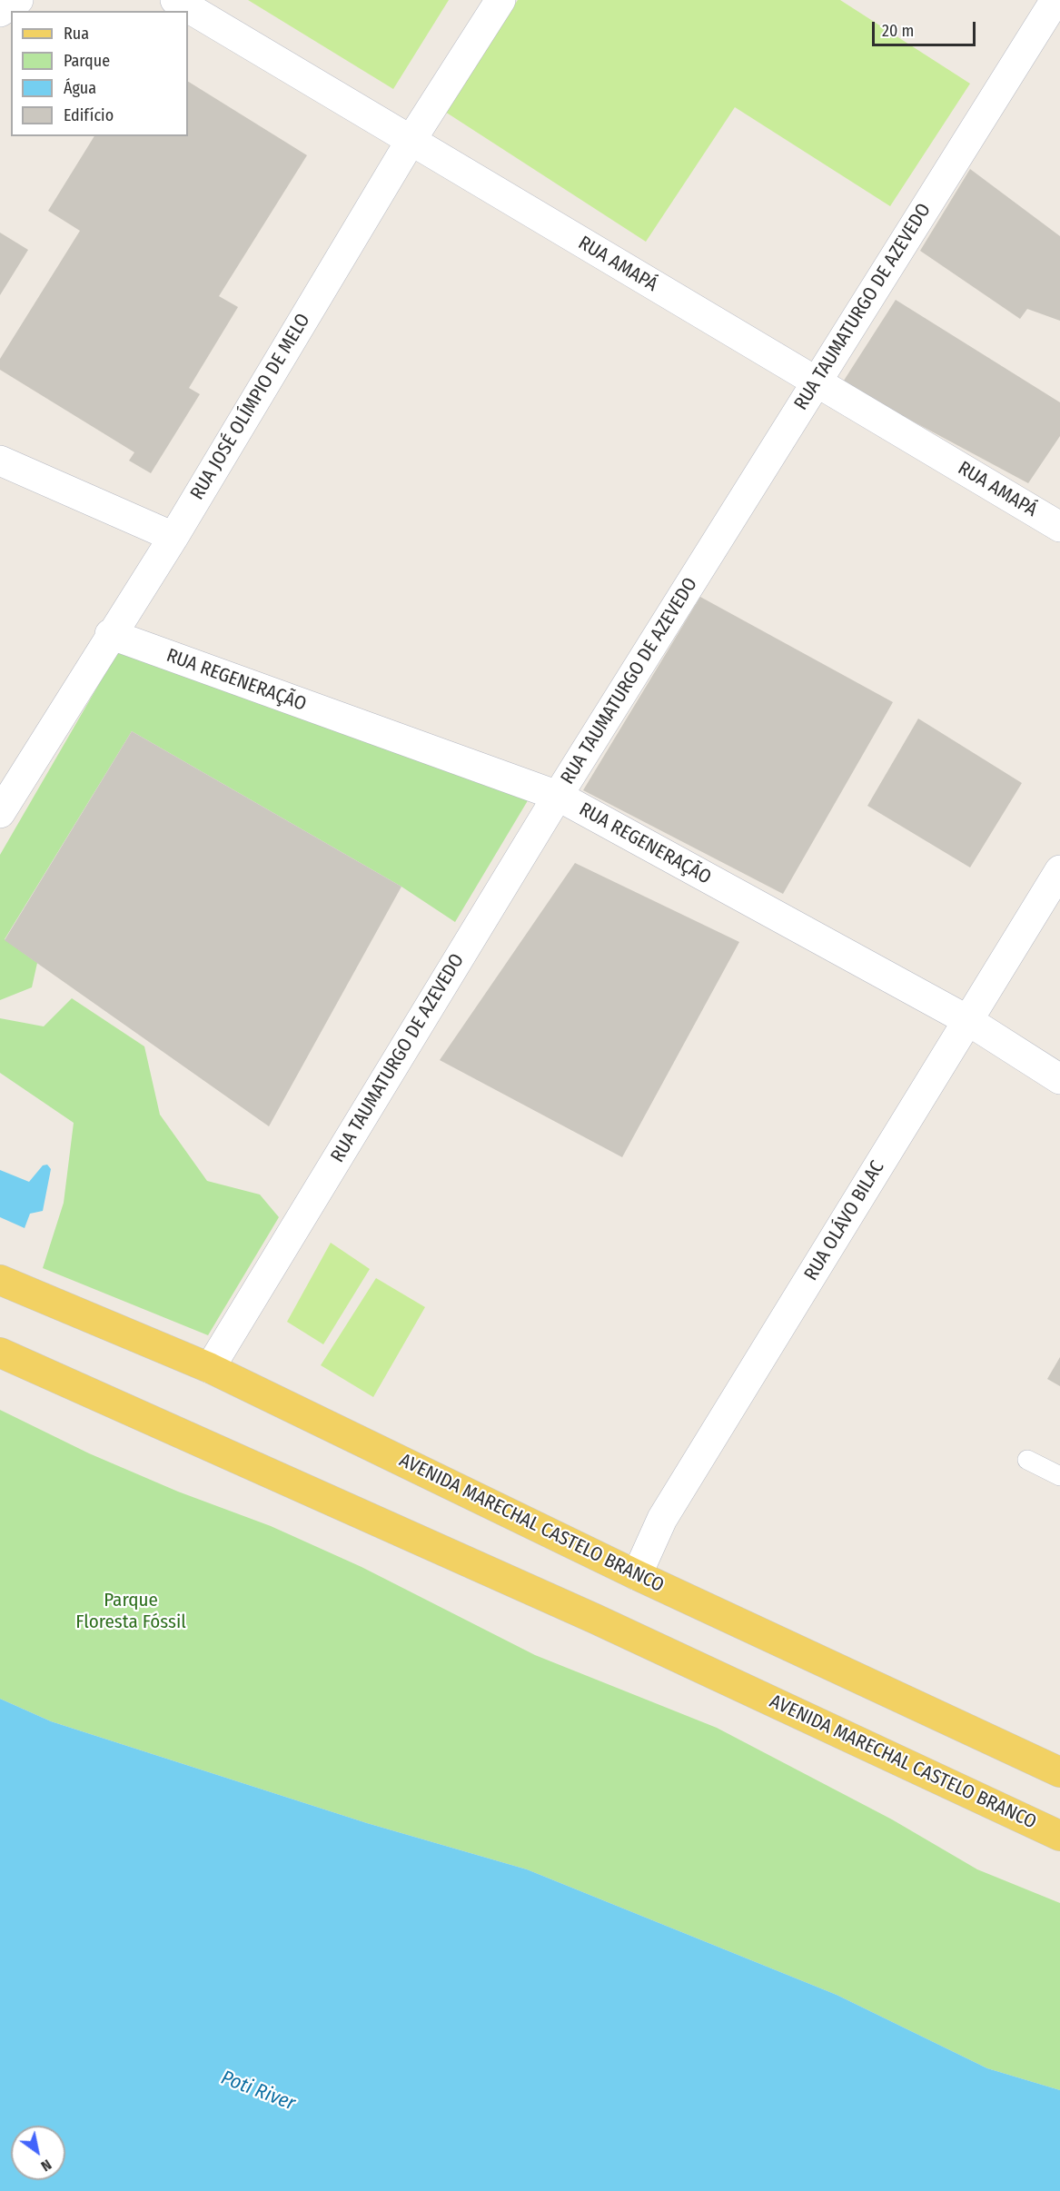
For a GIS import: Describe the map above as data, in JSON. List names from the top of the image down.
{
  "streets": {
    "main road": ["AVENIDA MARECHAL CASTELO BRANCO"],
    "street": [
      "RUA AMAPÁ",
      "RUA TAUMATURGO DE AZEVEDO",
      "RUA JOSÉ OLÍMPIO DE MELO",
      "RUA REGENERAÇÃO",
      "RUA OLÁVO BILAC"
    ]
  },
  "crossings": [
    ["RUA AMAPÁ", "RUA TAUMATURGO DE AZEVEDO"],
    ["RUA AMAPÁ", "RUA JOSÉ OLÍMPIO DE MELO"],
    ["RUA TAUMATURGO DE AZEVEDO", "RUA REGENERAÇÃO"],
    ["RUA TAUMATURGO DE AZEVEDO", "AVENIDA MARECHAL CASTELO BRANCO"],
    ["RUA JOSÉ OLÍMPIO DE MELO", "RUA REGENERAÇÃO"],
    ["RUA REGENERAÇÃO", "RUA OLÁVO BILAC"],
    ["RUA OLÁVO BILAC", "AVENIDA MARECHAL CASTELO BRANCO"]
  ],
  "water": ["Poti River"],
  "parks": ["Parque Floresta Fóssil"],
  "legend": [
    "Rua",
    "Parque",
    "Água",
    "Edifício"
  ],
  "scale_bar": "20 m",
  "north": "bottom right"
}
